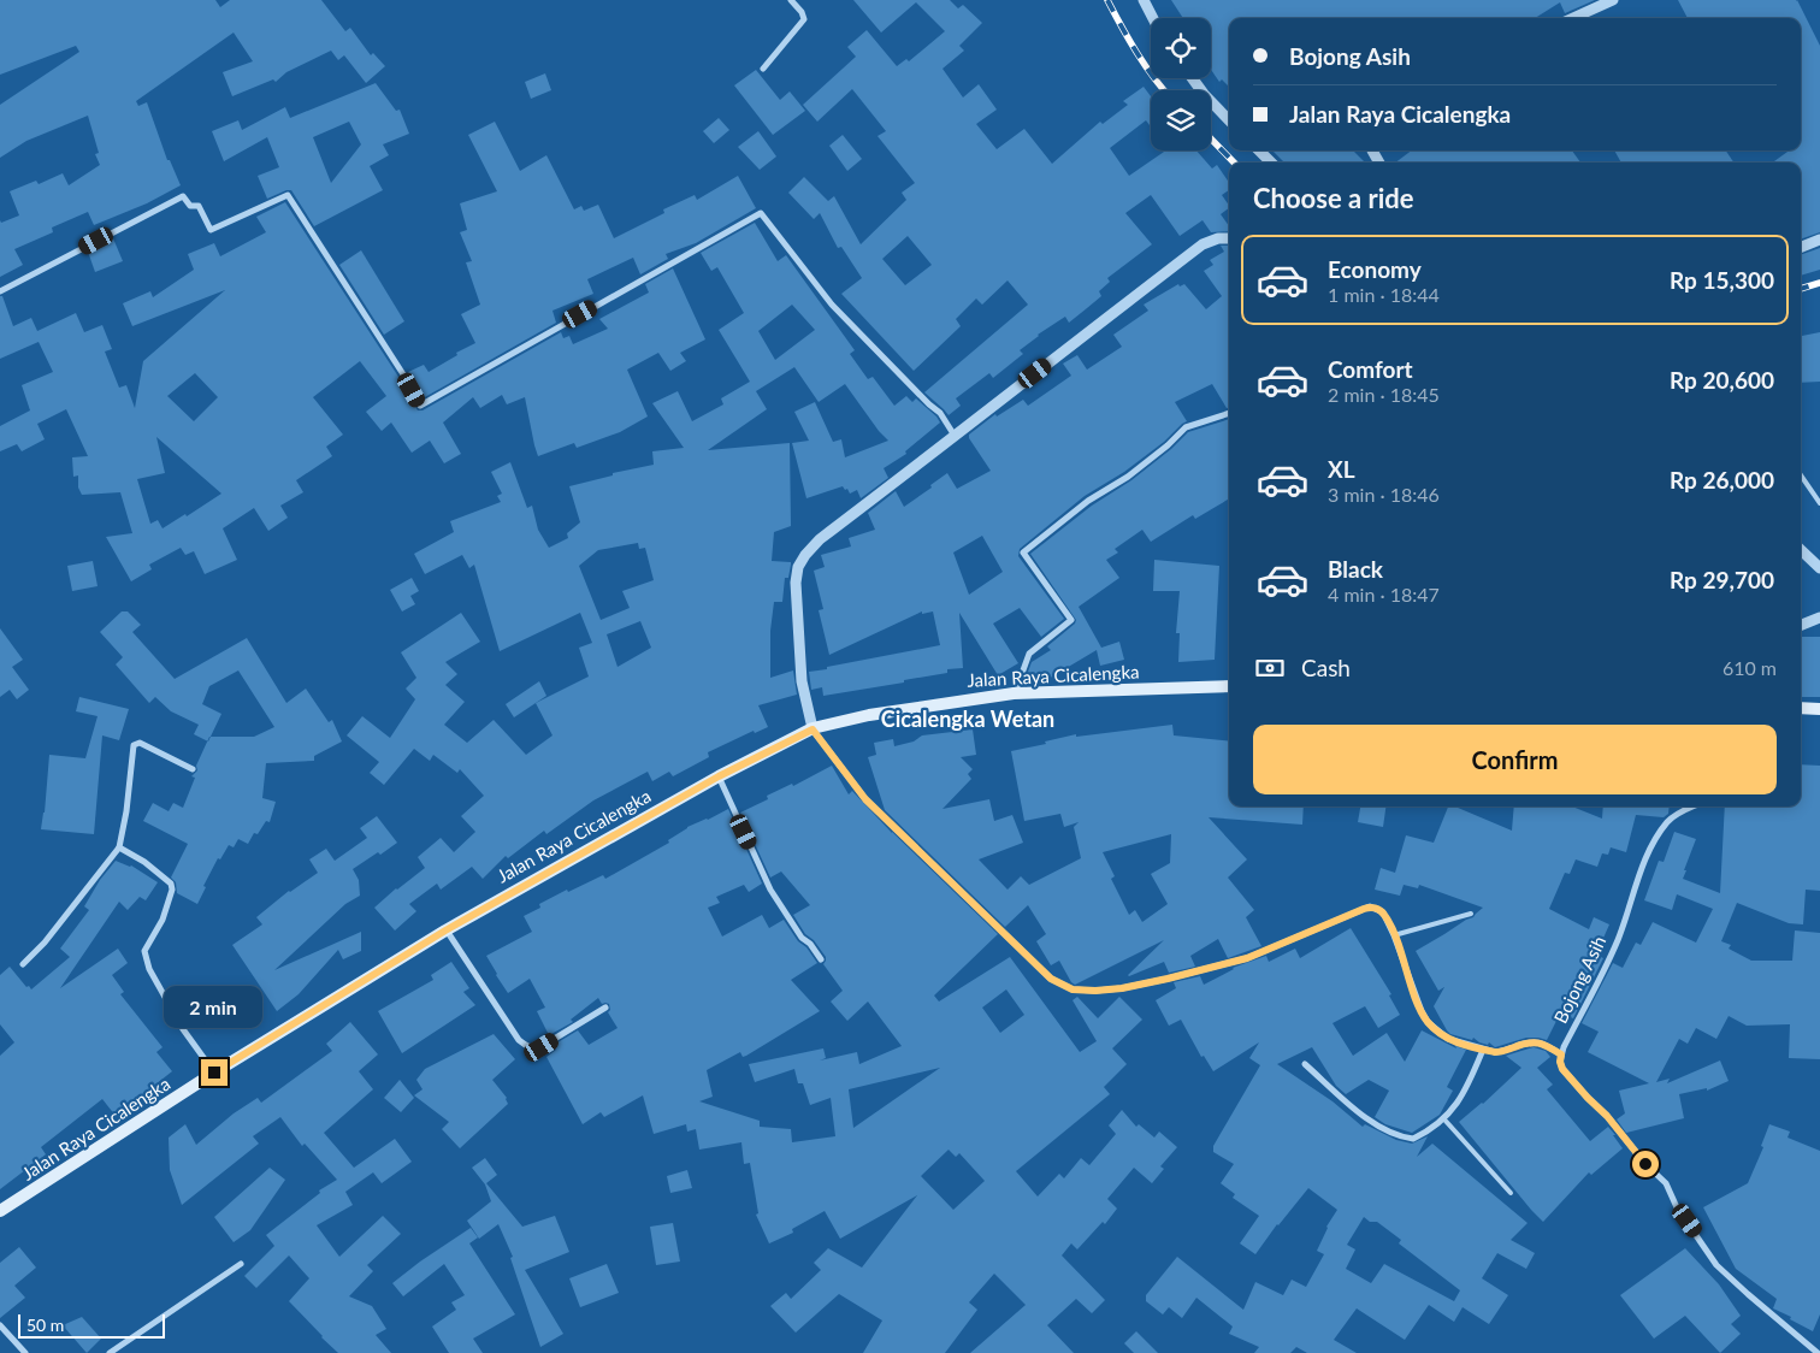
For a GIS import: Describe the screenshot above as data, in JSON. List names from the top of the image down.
{
  "streets": {
    "main road": ["Jalan Raya Cicalengka"],
    "street": ["Bojong Asih"]
  },
  "districts": ["Cicalengka Wetan"],
  "scale_bar": "50 m",
  "page": {
    "banner": ["Bojong Asih", "Jalan Raya Cicalengka"],
    "heading": "Choose a ride",
    "list": [
      {
        "name": "Economy",
        "note": "1 min · 18:44",
        "value": "Rp 15,300"
      },
      {
        "name": "Comfort",
        "note": "2 min · 18:45",
        "value": "Rp 20,600"
      },
      {
        "name": "XL",
        "note": "3 min · 18:46",
        "value": "Rp 26,000"
      },
      {
        "name": "Black",
        "note": "4 min · 18:47",
        "value": "Rp 29,700"
      }
    ],
    "pay": ["Cash", "610 m"],
    "buttons": "Confirm",
    "bubble": "2 min",
    "scale": "50 m"
  }
}
